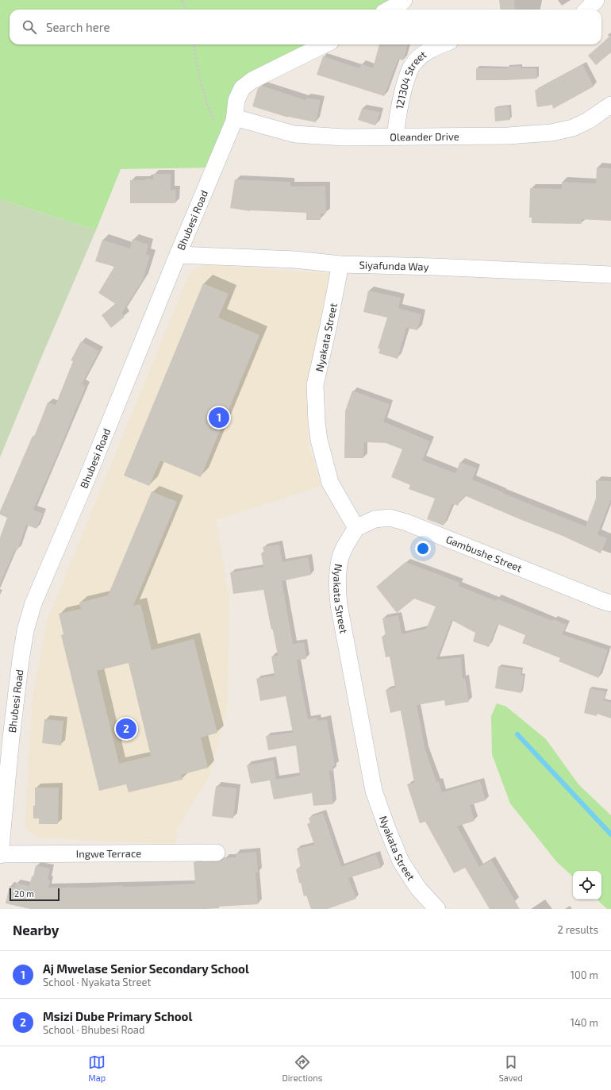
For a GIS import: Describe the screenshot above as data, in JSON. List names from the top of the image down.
{
  "streets": {
    "street": [
      "121304 Street",
      "Oleander Drive",
      "Bhubesi Road",
      "Siyafunda Way",
      "Nyakata Street",
      "Gambushe Street",
      "Ingwe Terrace"
    ]
  },
  "crossings": [
    ["121304 Street", "Oleander Drive"],
    ["Oleander Drive", "Bhubesi Road"],
    ["Bhubesi Road", "Siyafunda Way"],
    ["Bhubesi Road", "Ingwe Terrace"],
    ["Siyafunda Way", "Nyakata Street"],
    ["Nyakata Street", "Gambushe Street"]
  ],
  "scale_bar": "20 m",
  "page": {
    "search": "Search here",
    "pins": ["1", "2"],
    "scale": "20 m",
    "heading": ["Nearby", "2 results"],
    "list": [
      {
        "mark": "1",
        "name": "Aj Mwelase Senior Secondary School",
        "note": "School · Nyakata Street",
        "value": "100 m"
      },
      {
        "mark": "2",
        "name": "Msizi Dube Primary School",
        "note": "School · Bhubesi Road",
        "value": "140 m"
      }
    ],
    "nav": ["Map", "Directions", "Saved"]
  }
}
